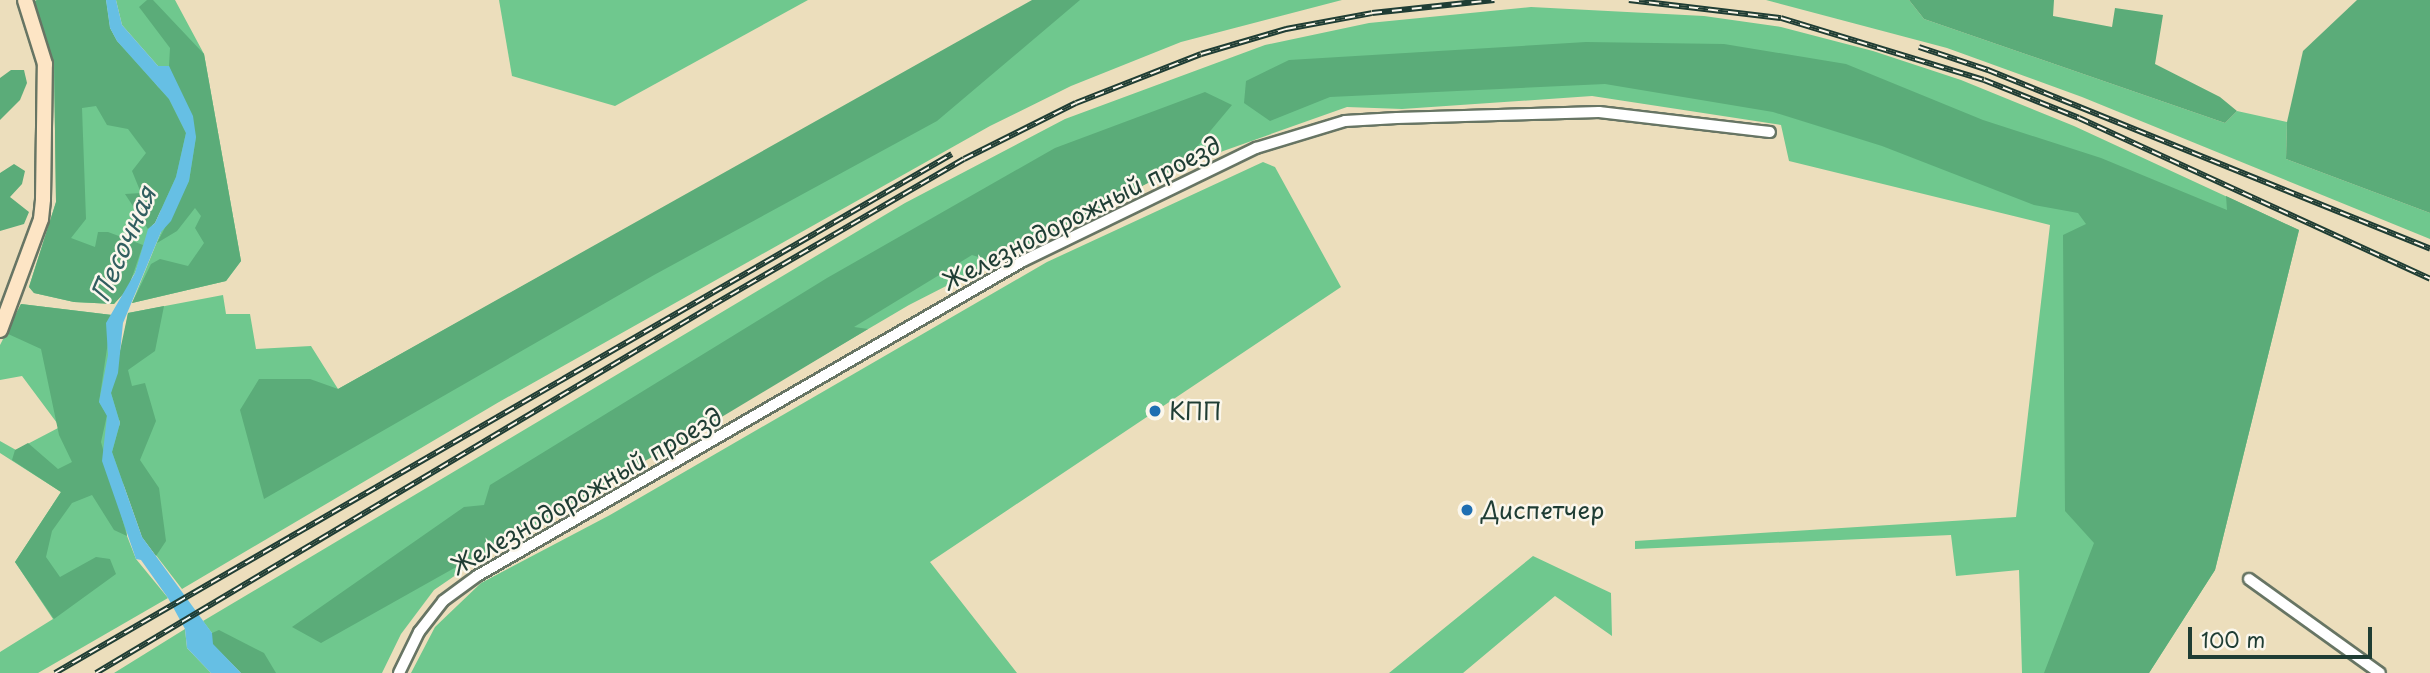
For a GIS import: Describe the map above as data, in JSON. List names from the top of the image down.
{
  "streets": {
    "street": ["Железнодорожный проезд"]
  },
  "water": ["Песочная"],
  "places": ["КПП", "Диспетчер"],
  "scale_bar": "100 m"
}
